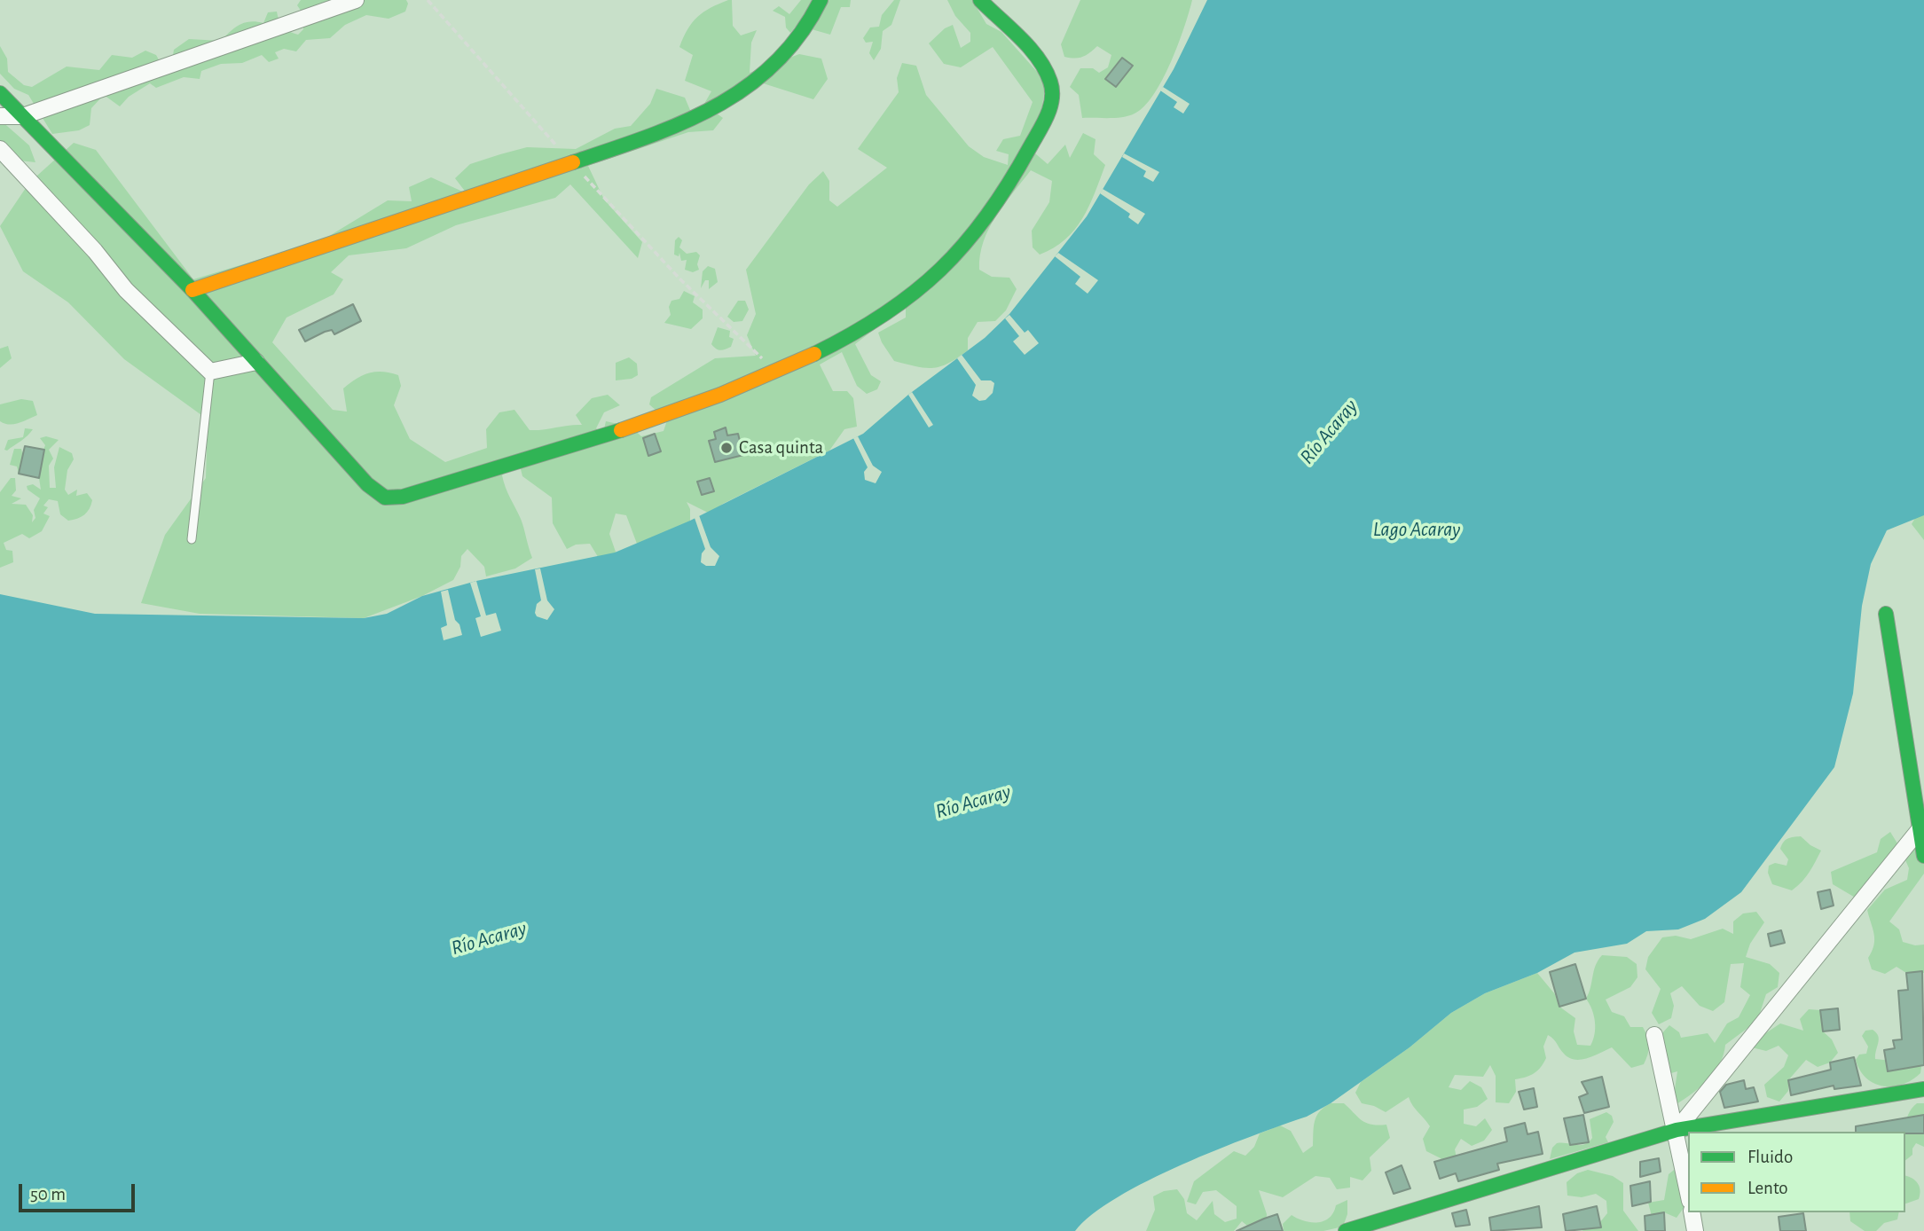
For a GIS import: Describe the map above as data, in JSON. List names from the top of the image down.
{
  "water": ["Río Acaray", "Lago Acaray"],
  "places": ["Casa quinta"],
  "legend": ["Fluido", "Lento"],
  "scale_bar": "50 m"
}
